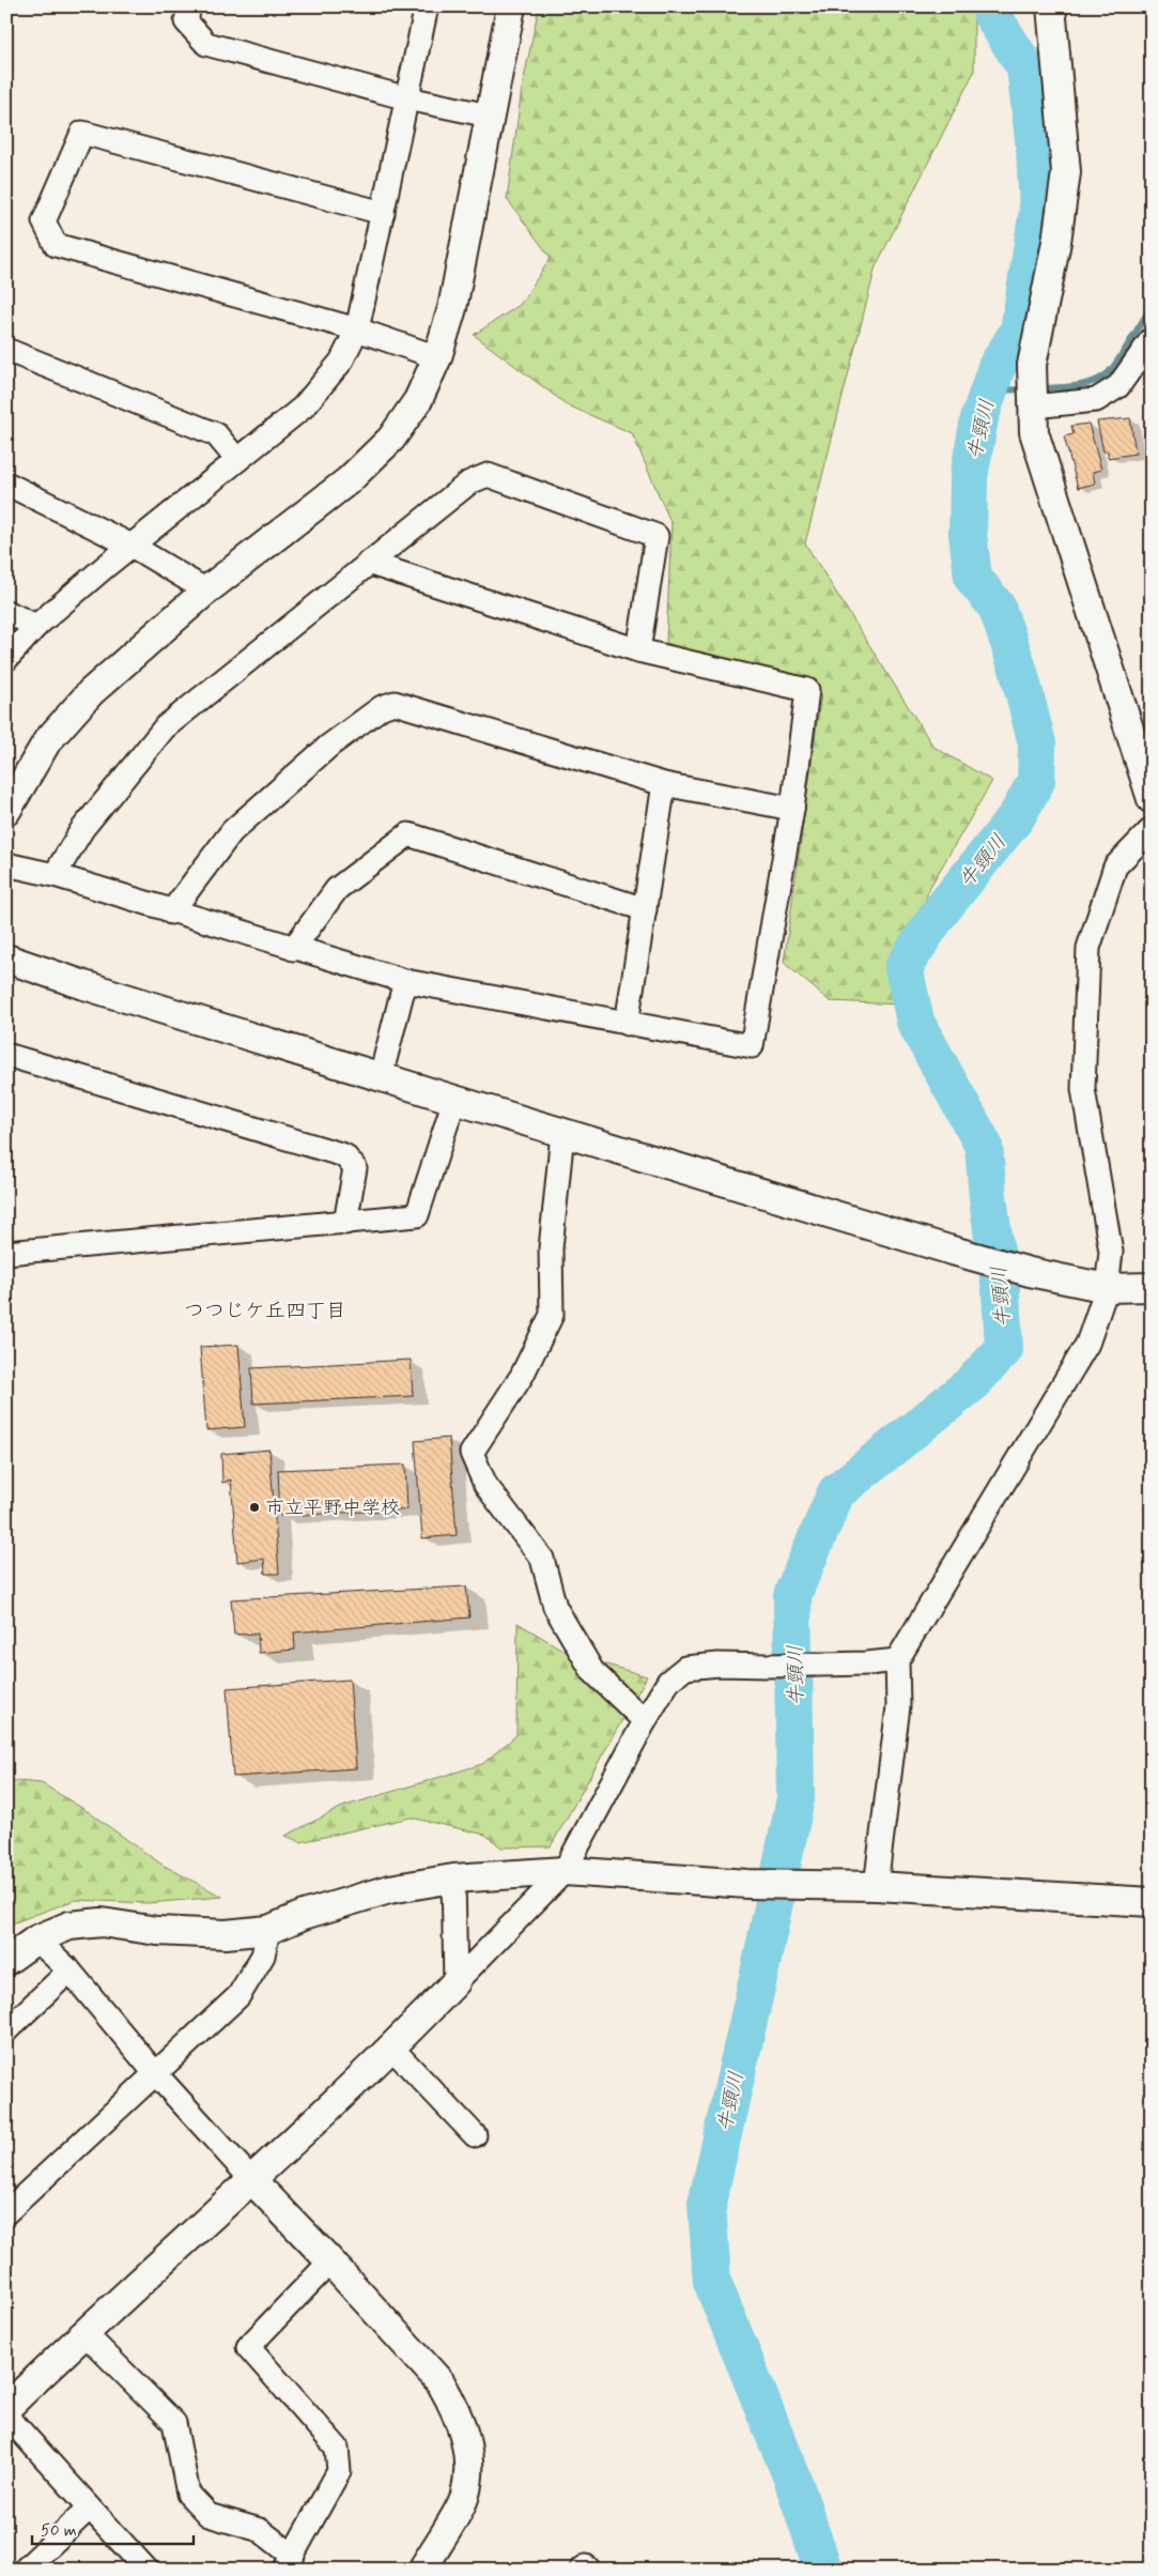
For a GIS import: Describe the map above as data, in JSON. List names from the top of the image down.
{
  "districts": ["つつじケ丘四丁目"],
  "water": ["牛頸川"],
  "places": ["市立平野中学校"],
  "scale_bar": "50 m"
}
